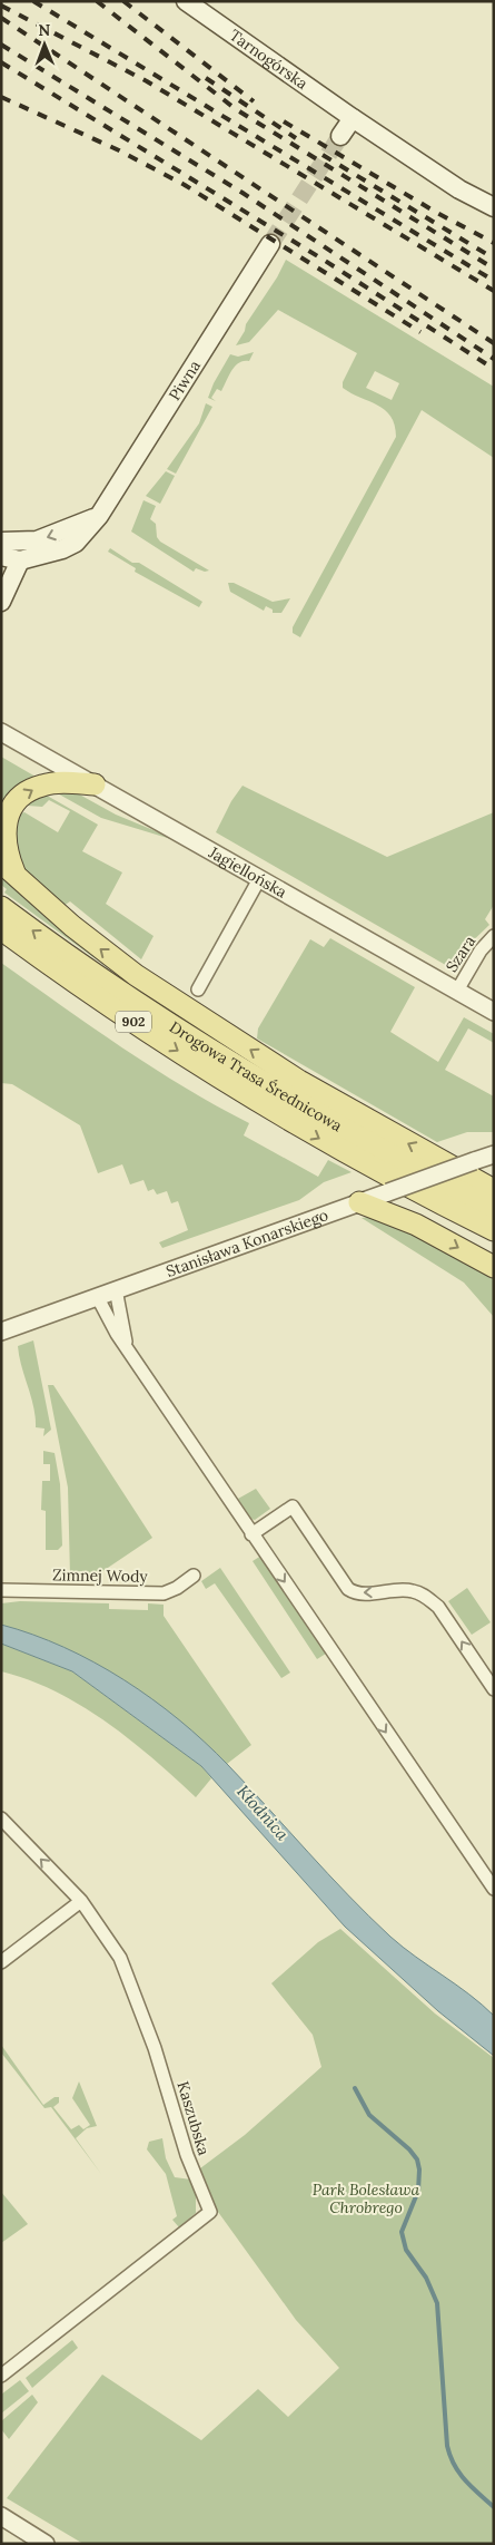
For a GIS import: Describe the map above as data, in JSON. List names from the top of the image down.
{
  "streets": {
    "main road": [
      "Tarnogórska",
      "Piwna",
      "902",
      "Drogowa Trasa Średnicowa"
    ],
    "street": [
      "Jagiellońska",
      "Szara",
      "Stanisława Konarskiego",
      "Zimnej Wody",
      "Kaszubska"
    ]
  },
  "crossings": [
    ["Jagiellońska", "Szara"]
  ],
  "water": ["Kłodnica"],
  "parks": ["Park Bolesława Chrobrego"],
  "north": "top"
}
